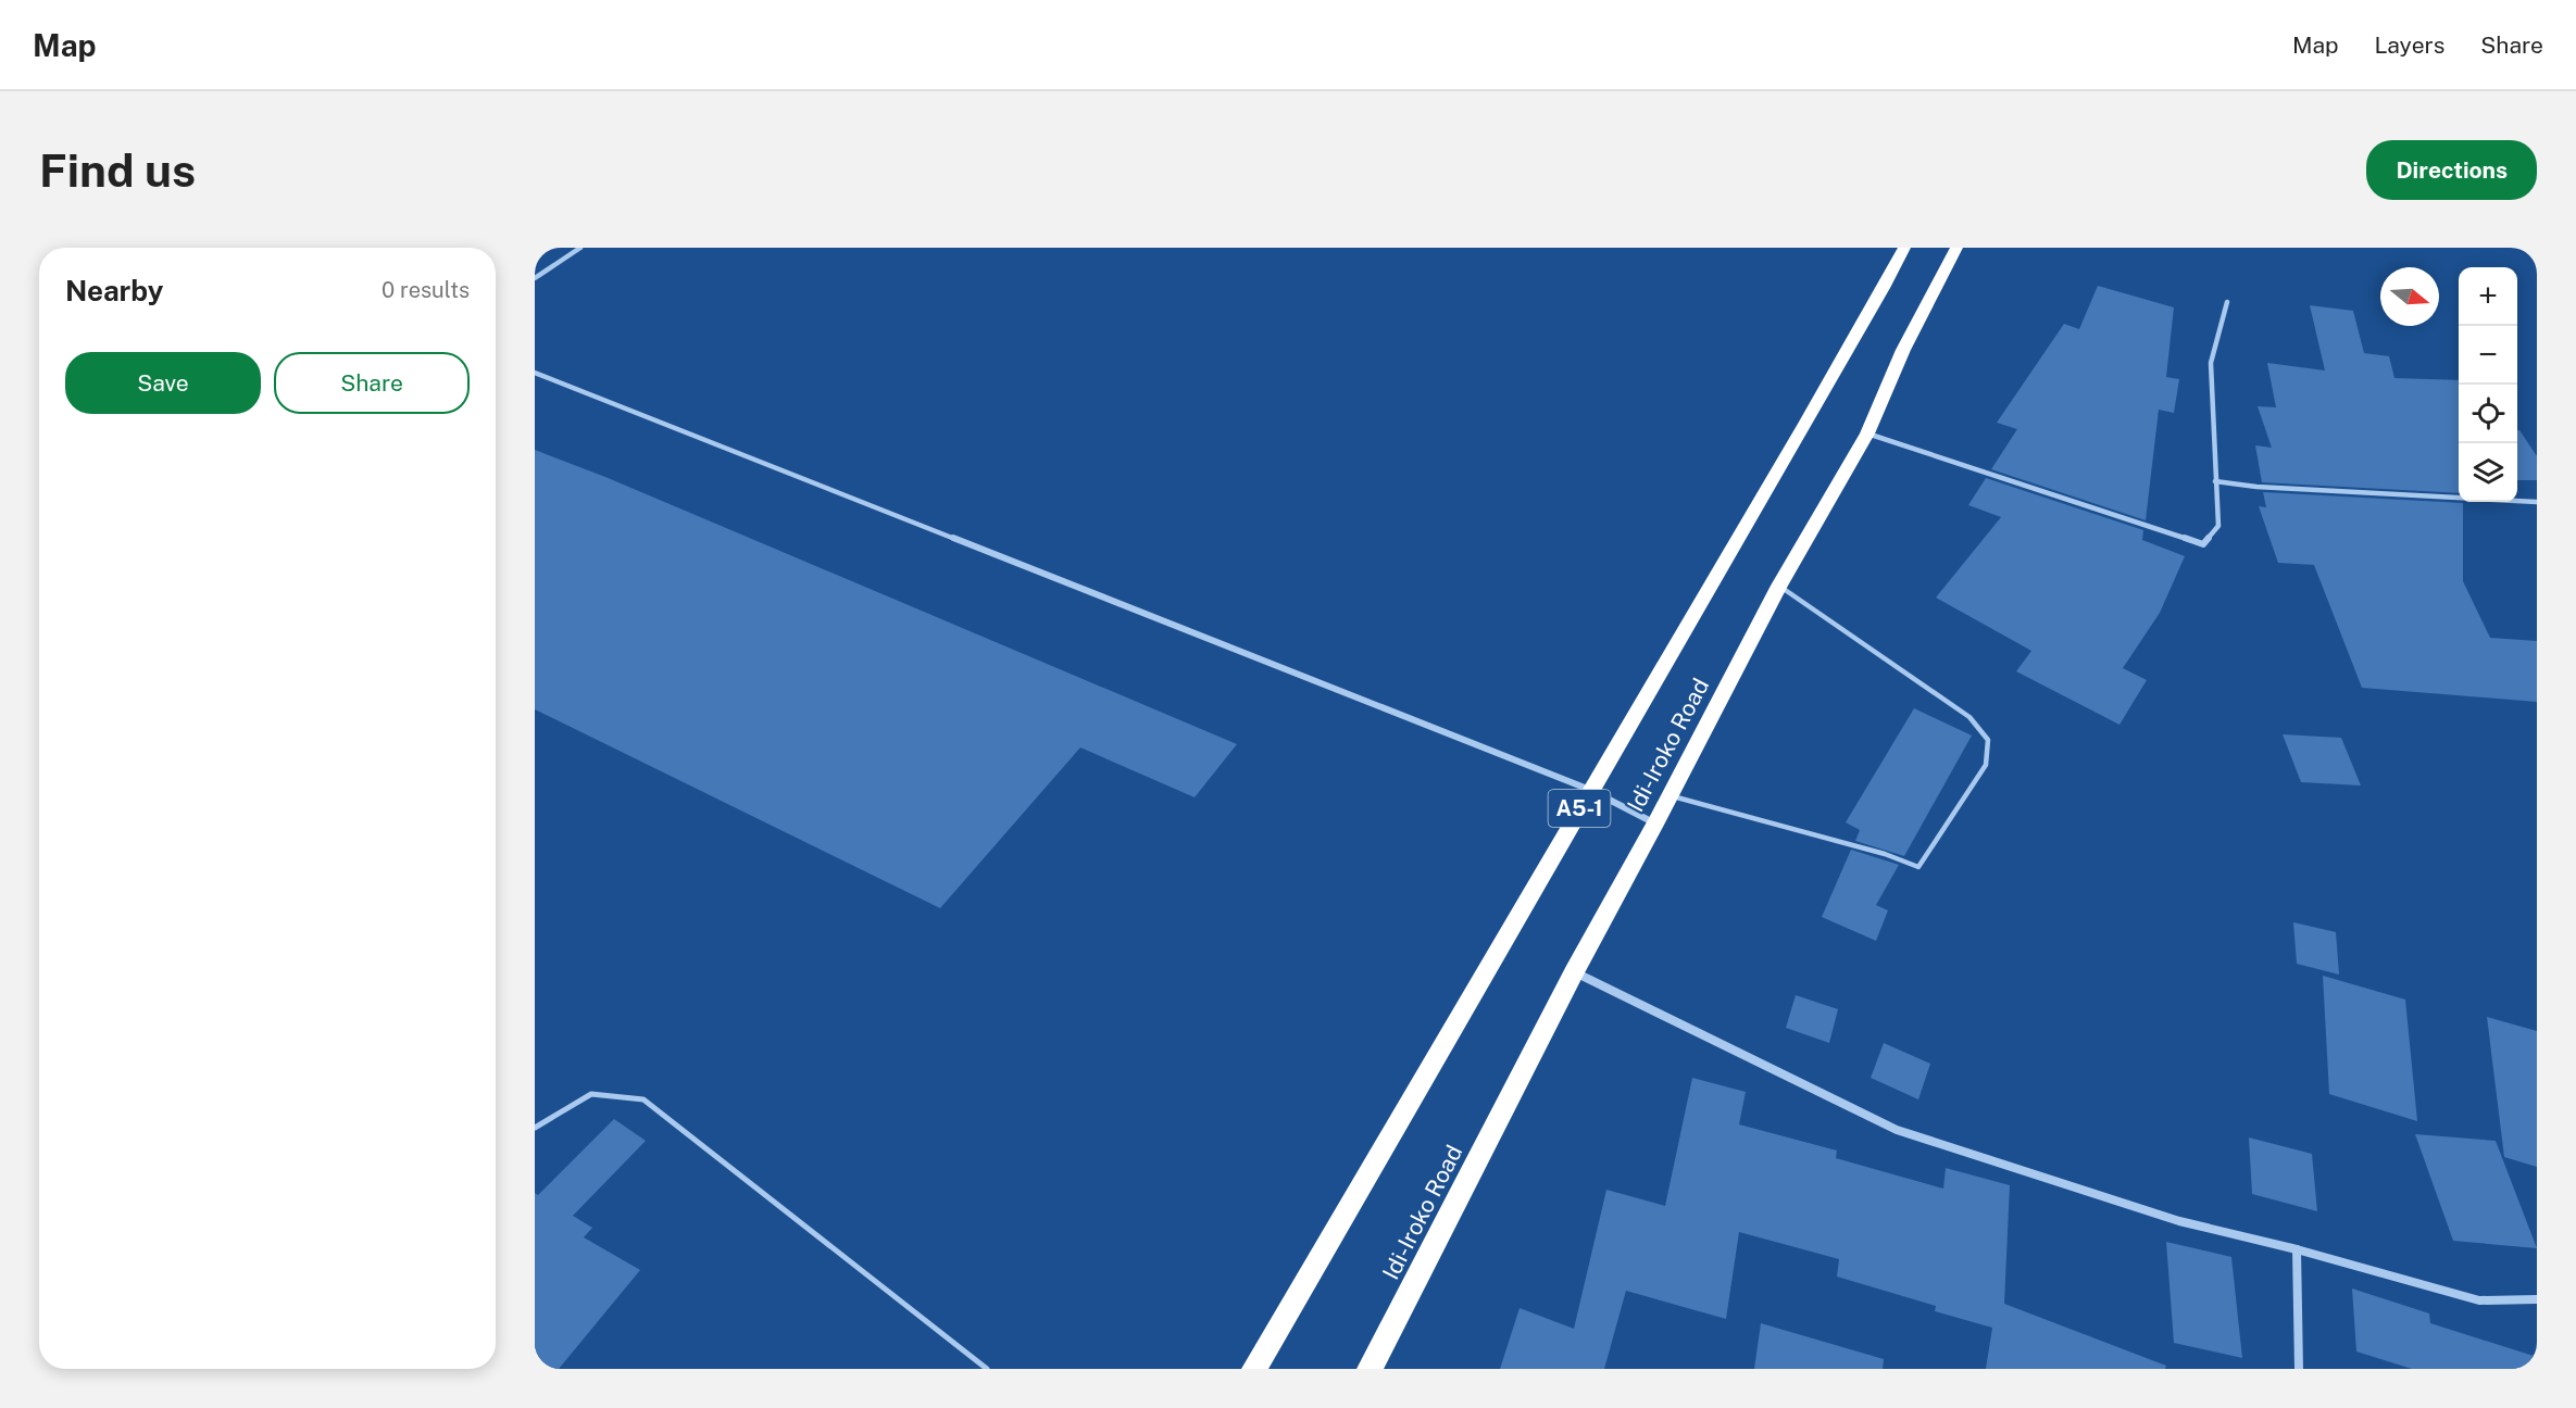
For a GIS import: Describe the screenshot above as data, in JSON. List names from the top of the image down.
{
  "streets": {
    "highway": ["Idi-Iroko Road", "A5-1"]
  },
  "north": "right",
  "page": {
    "header": "Map",
    "nav": ["Map", "Layers", "Share"],
    "buttons": [
      "Directions",
      ["Save", "Share"]
    ],
    "title": "Find us",
    "heading": ["Nearby", "0 results"],
    "map_buttons": ["+", "−"]
  }
}
